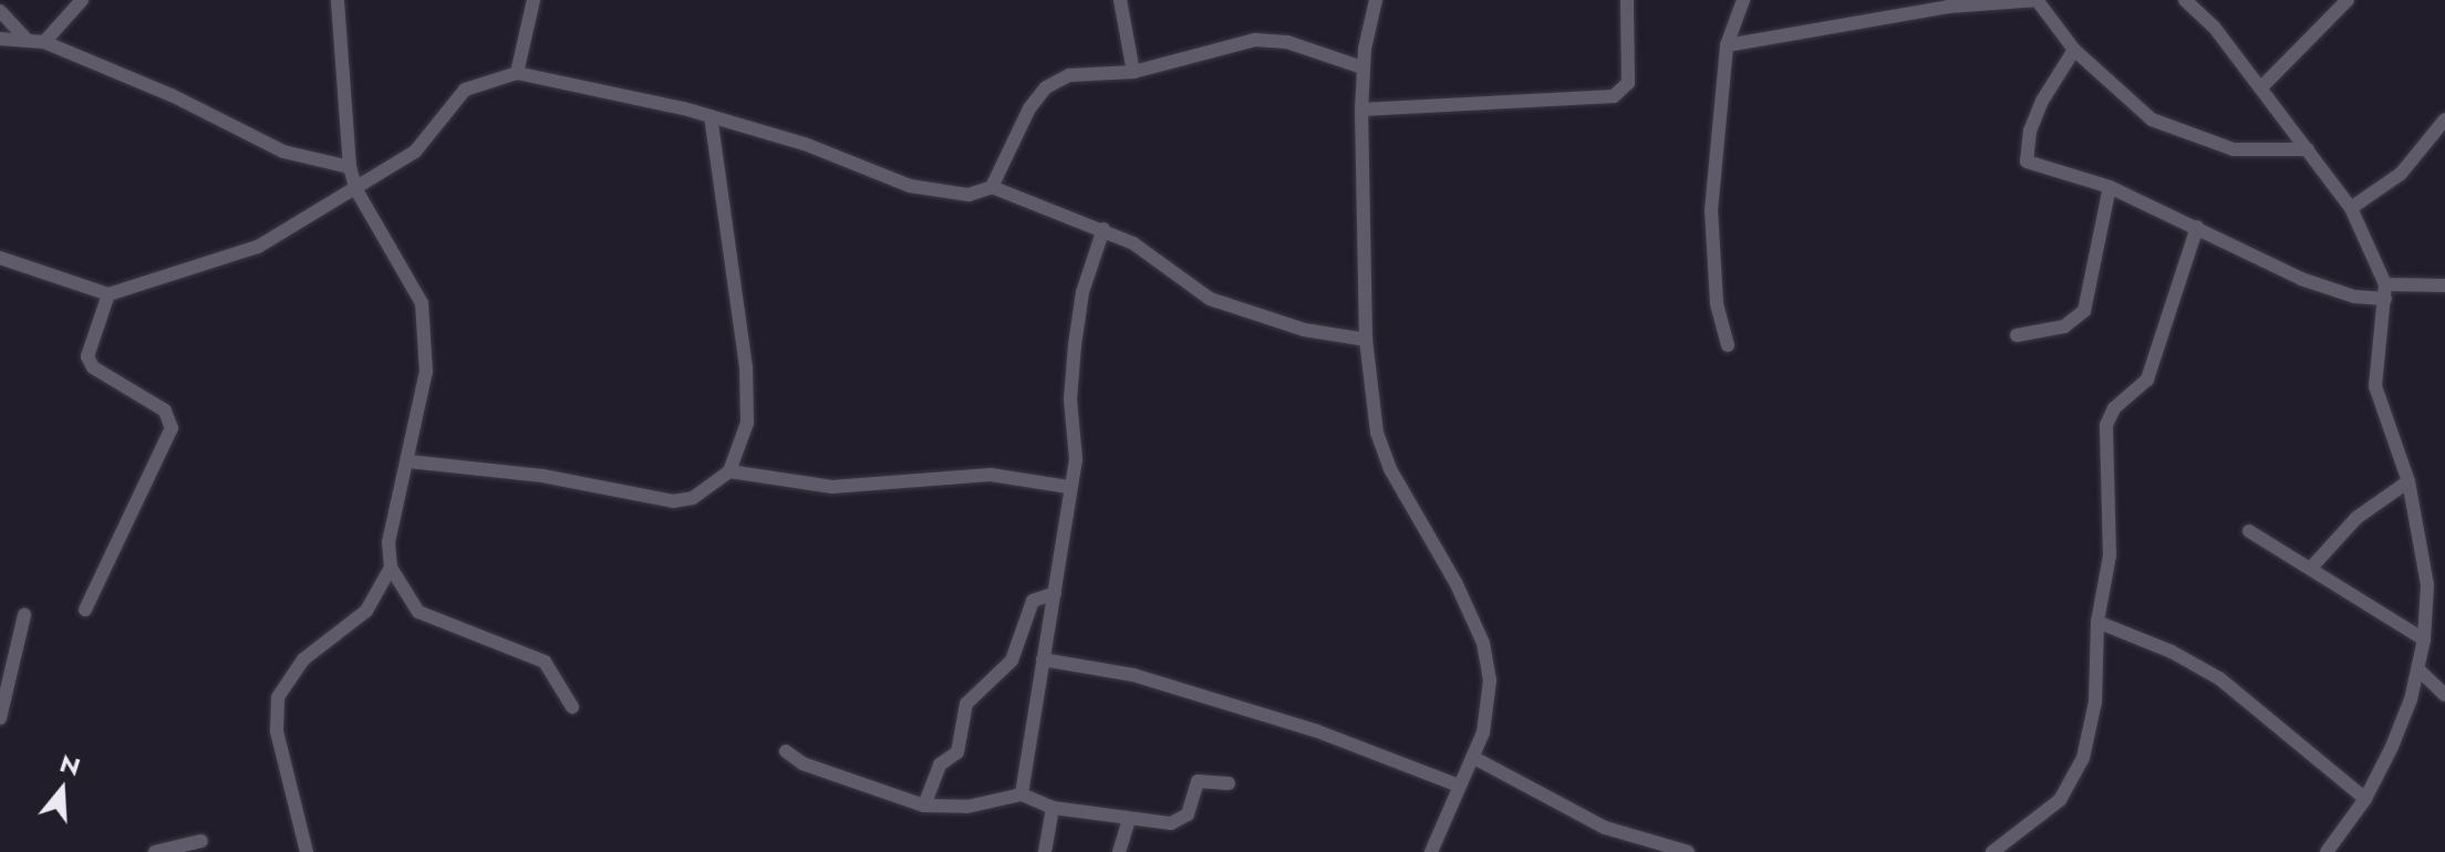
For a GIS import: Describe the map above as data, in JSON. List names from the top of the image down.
{
  "north": "top"
}
